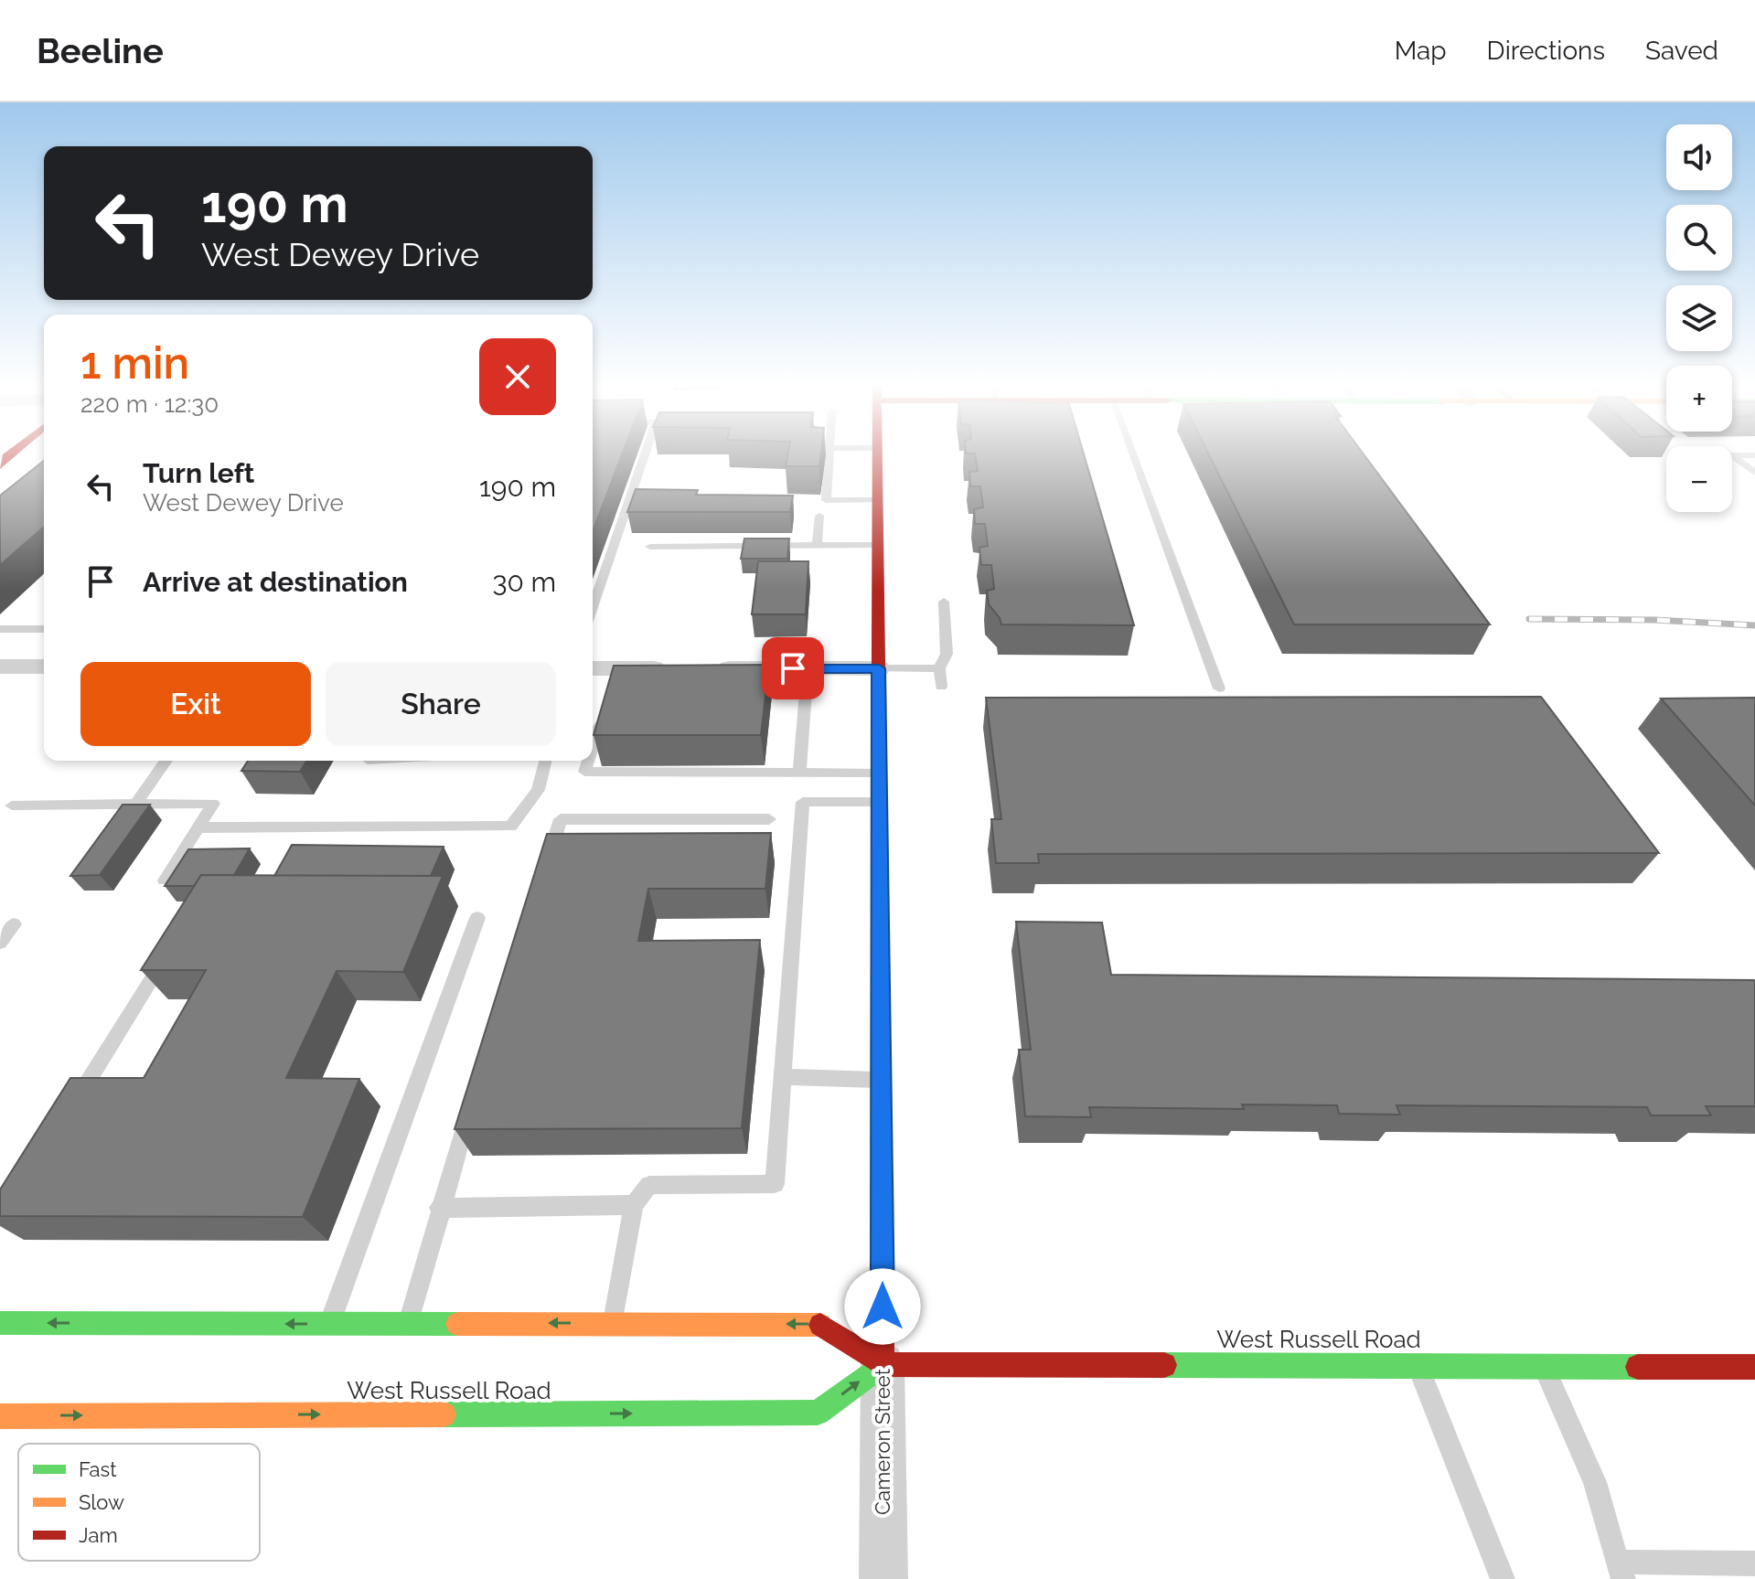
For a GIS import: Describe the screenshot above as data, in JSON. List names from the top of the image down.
{
  "streets": {
    "street": ["West Russell Road", "Cameron Street"]
  },
  "crossings": [
    ["West Russell Road", "Cameron Street"]
  ],
  "legend": ["Fast", "Slow", "Jam"],
  "page": {
    "header": "Beeline",
    "nav": ["Map", "Directions", "Saved"],
    "map_buttons": ["+", "−"],
    "turn": ["190 m", "West Dewey Drive"],
    "heading": ["1 min", "220 m · 12:30"],
    "list": [
      {
        "name": "Turn left",
        "note": "West Dewey Drive",
        "value": "190 m"
      },
      {
        "name": "Arrive at destination",
        "value": "30 m"
      }
    ],
    "buttons": ["Exit", "Share"]
  }
}
